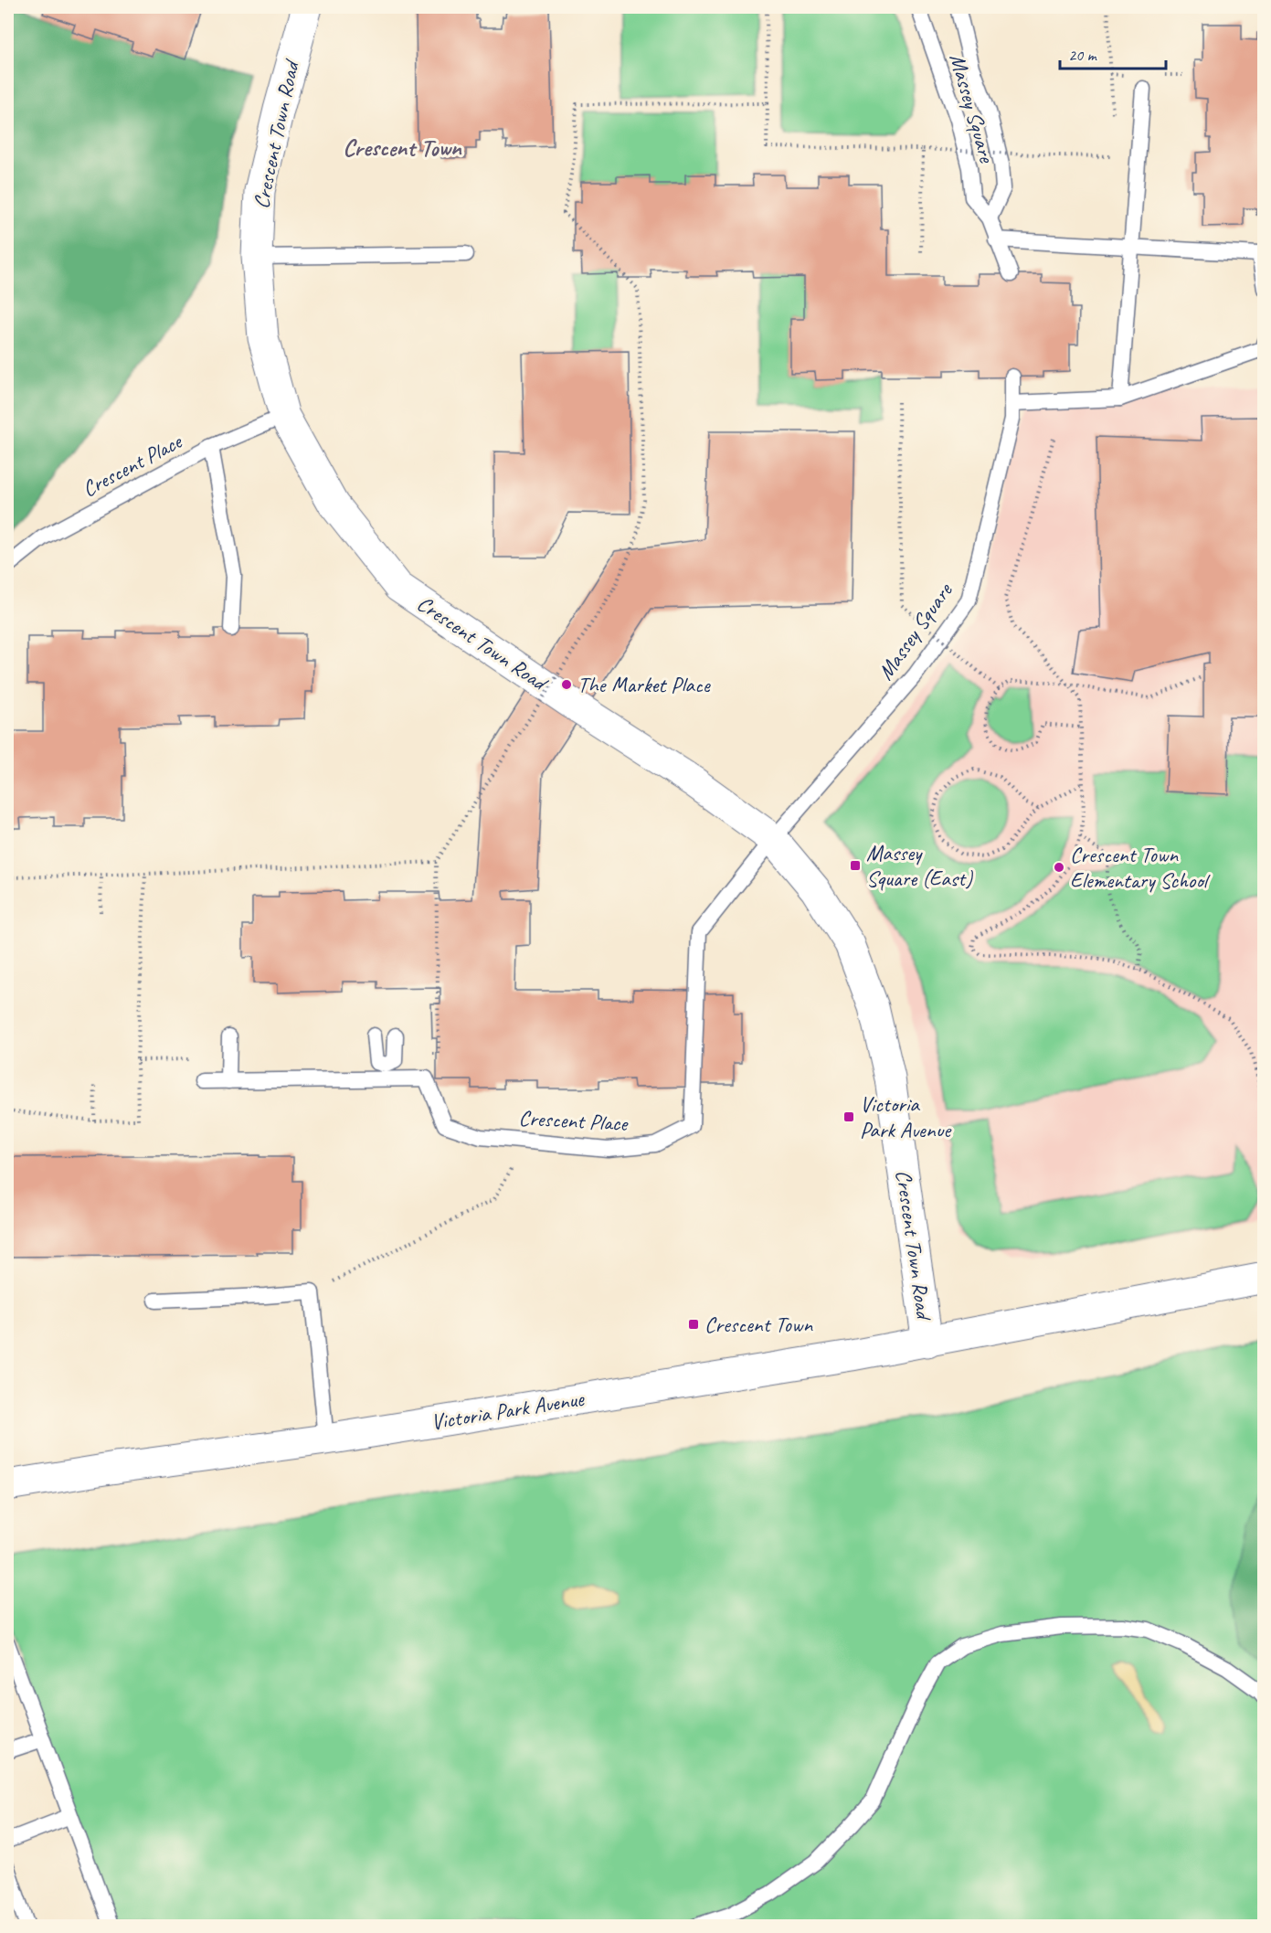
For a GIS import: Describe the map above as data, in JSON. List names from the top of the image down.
{
  "streets": {
    "street": ["Crescent Town Road", "Victoria Park Avenue"],
    "lane": ["Massey Square", "Crescent Place"]
  },
  "crossings": [
    ["Massey Square", "Crescent Town Road"],
    ["Massey Square", "Crescent Place"],
    ["Crescent Town Road", "Crescent Place"],
    ["Crescent Town Road", "Victoria Park Avenue"]
  ],
  "districts": ["Crescent Town"],
  "places": {
    "other": ["The Market Place", "Crescent Town Elementary School"],
    "transit": ["Massey Square (East)", "Victoria Park Avenue", "Crescent Town"]
  },
  "scale_bar": "20 m"
}
